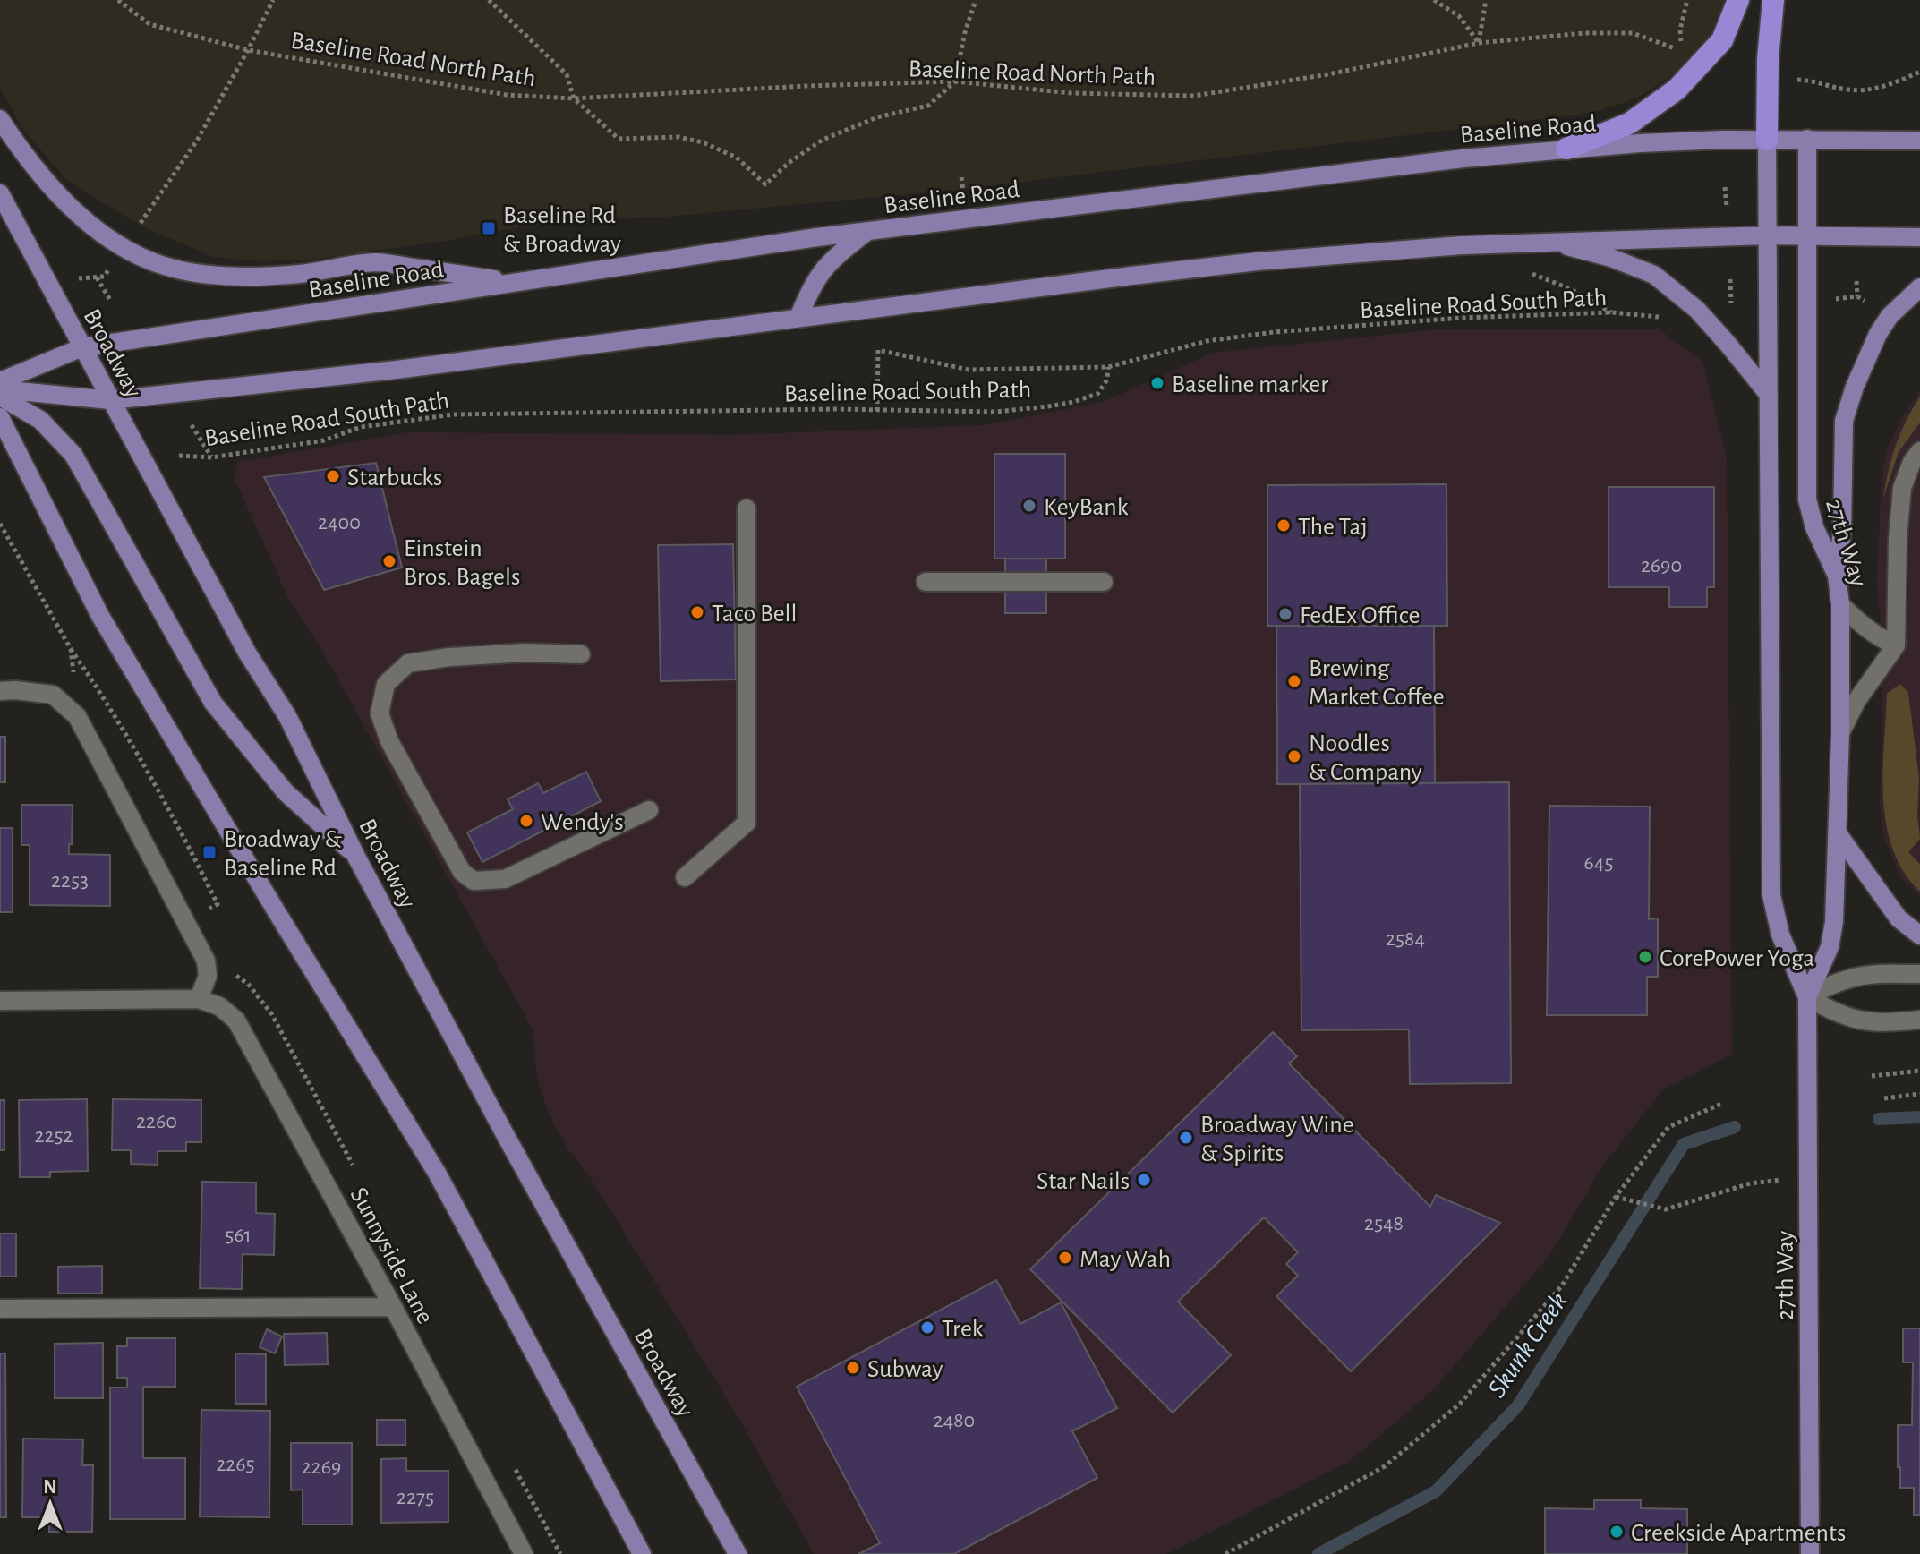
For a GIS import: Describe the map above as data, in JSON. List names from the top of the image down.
{
  "streets": {
    "main road": ["Baseline Road", "Broadway", "27th Way"],
    "street": ["Sunnyside Lane"],
    "path": ["Baseline Road North Path", "Baseline Road South Path"]
  },
  "crossings": [
    ["Baseline Road", "Broadway"],
    ["Baseline Road", "27th Way"]
  ],
  "water": ["Skunk Creek"],
  "places": {
    "transit": ["Baseline Rd & Broadway", "Broadway & Baseline Rd"],
    "other": [
      "Baseline marker",
      "Starbucks",
      "KeyBank",
      "The Taj",
      "Einstein Bros. Bagels",
      "Taco Bell",
      "FedEx Office",
      "Brewing Market Coffee",
      "Noodles & Company",
      "Wendy's",
      "CorePower Yoga",
      "Broadway Wine & Spirits",
      "Star Nails",
      "May Wah",
      "Trek",
      "Subway",
      "Creekside Apartments"
    ]
  },
  "house_numbers": [
    "2400",
    "2690",
    "645",
    "2253",
    "2584",
    "2260",
    "2252",
    "2548",
    "561",
    "2480",
    "2265",
    "2269",
    "2275"
  ],
  "north": "top"
}
